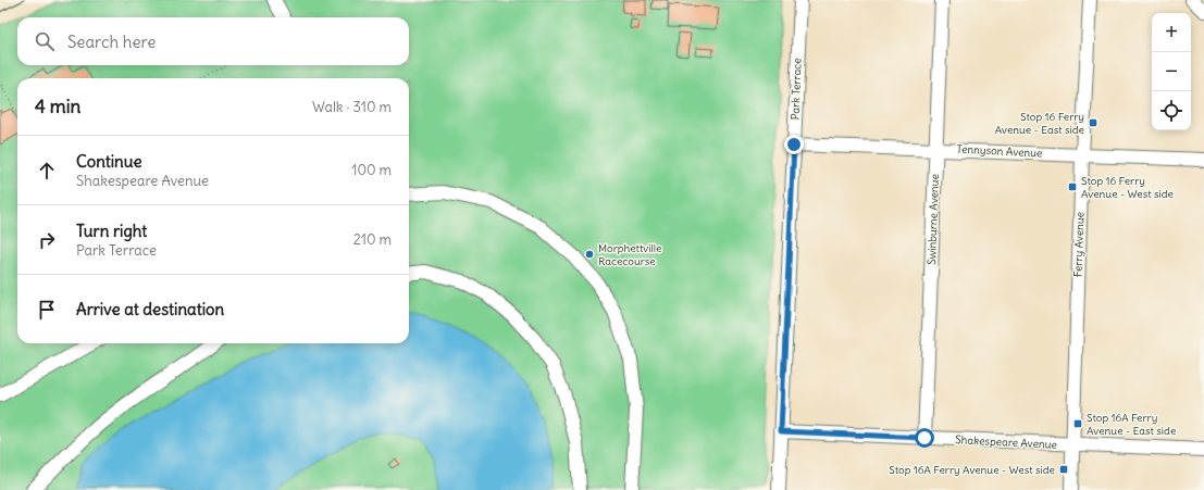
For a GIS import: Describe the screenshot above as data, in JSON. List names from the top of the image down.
{
  "streets": {
    "street": [
      "Park Terrace",
      "Tennyson Avenue",
      "Swinburne Avenue",
      "Ferry Avenue",
      "Shakespeare Avenue"
    ]
  },
  "crossings": [
    ["Park Terrace", "Tennyson Avenue"],
    ["Park Terrace", "Shakespeare Avenue"],
    ["Tennyson Avenue", "Swinburne Avenue"],
    ["Tennyson Avenue", "Ferry Avenue"],
    ["Swinburne Avenue", "Shakespeare Avenue"],
    ["Ferry Avenue", "Shakespeare Avenue"]
  ],
  "places": {
    "transit": [
      "Stop 16 Ferry Avenue - East side",
      "Stop 16 Ferry Avenue - West side",
      "Stop 16A Ferry Avenue - East side",
      "Stop 16A Ferry Avenue - West side"
    ],
    "other": ["Morphettville Racecourse"]
  },
  "page": {
    "map_buttons": ["+", "−"],
    "search": "Search here",
    "heading": ["4 min", "Walk · 310 m"],
    "list": [
      ["Continue", "Shakespeare Avenue", "100 m"],
      ["Turn right", "Park Terrace", "210 m"],
      "Arrive at destination"
    ]
  }
}
